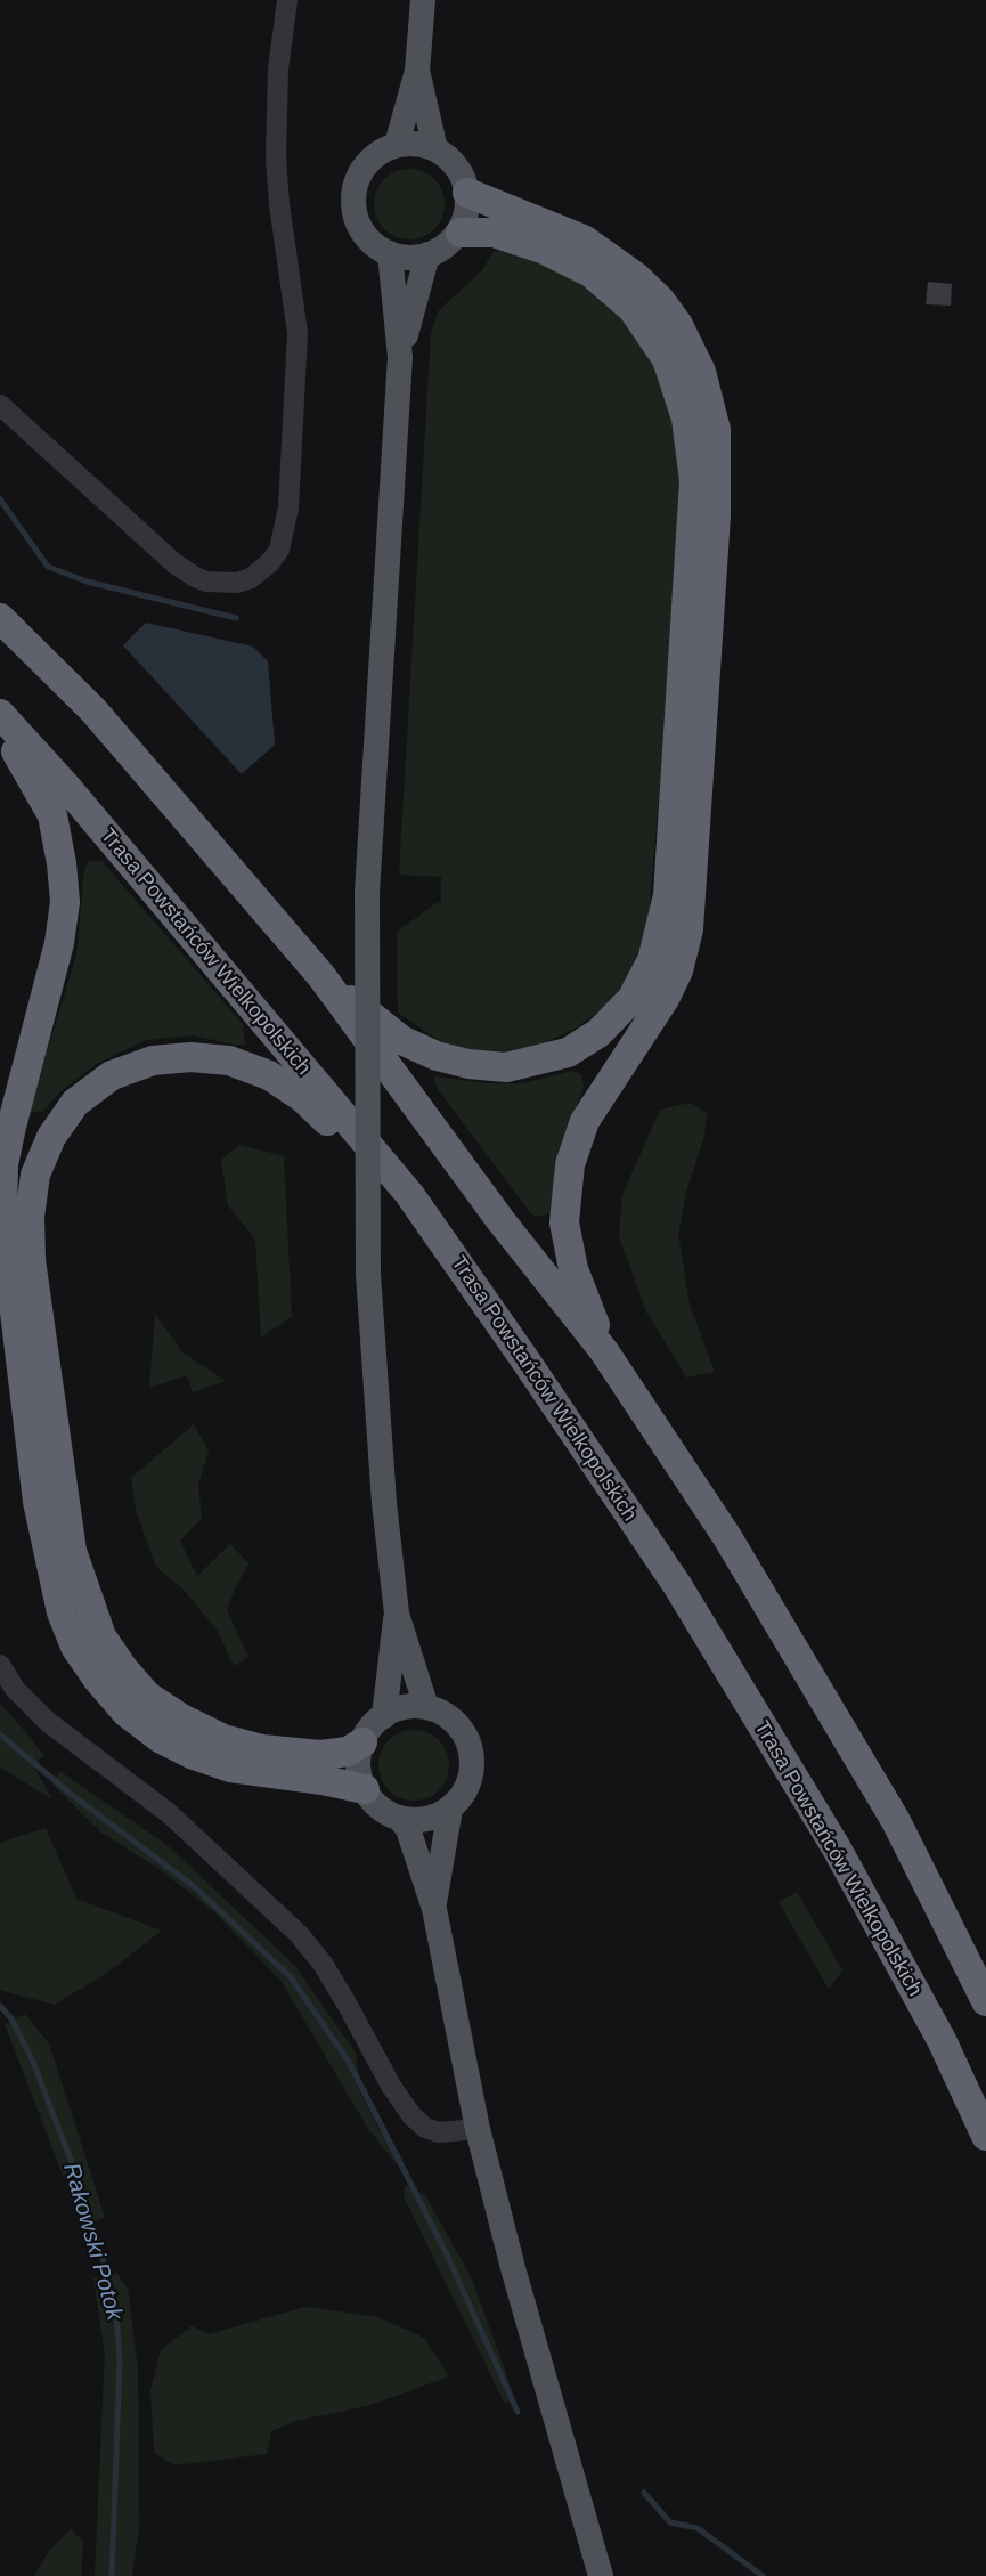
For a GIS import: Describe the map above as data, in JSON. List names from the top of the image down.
{
  "streets": {
    "highway": ["Trasa Powstańców Wielkopolskich"]
  },
  "water": ["Rakowski Potok"]
}
